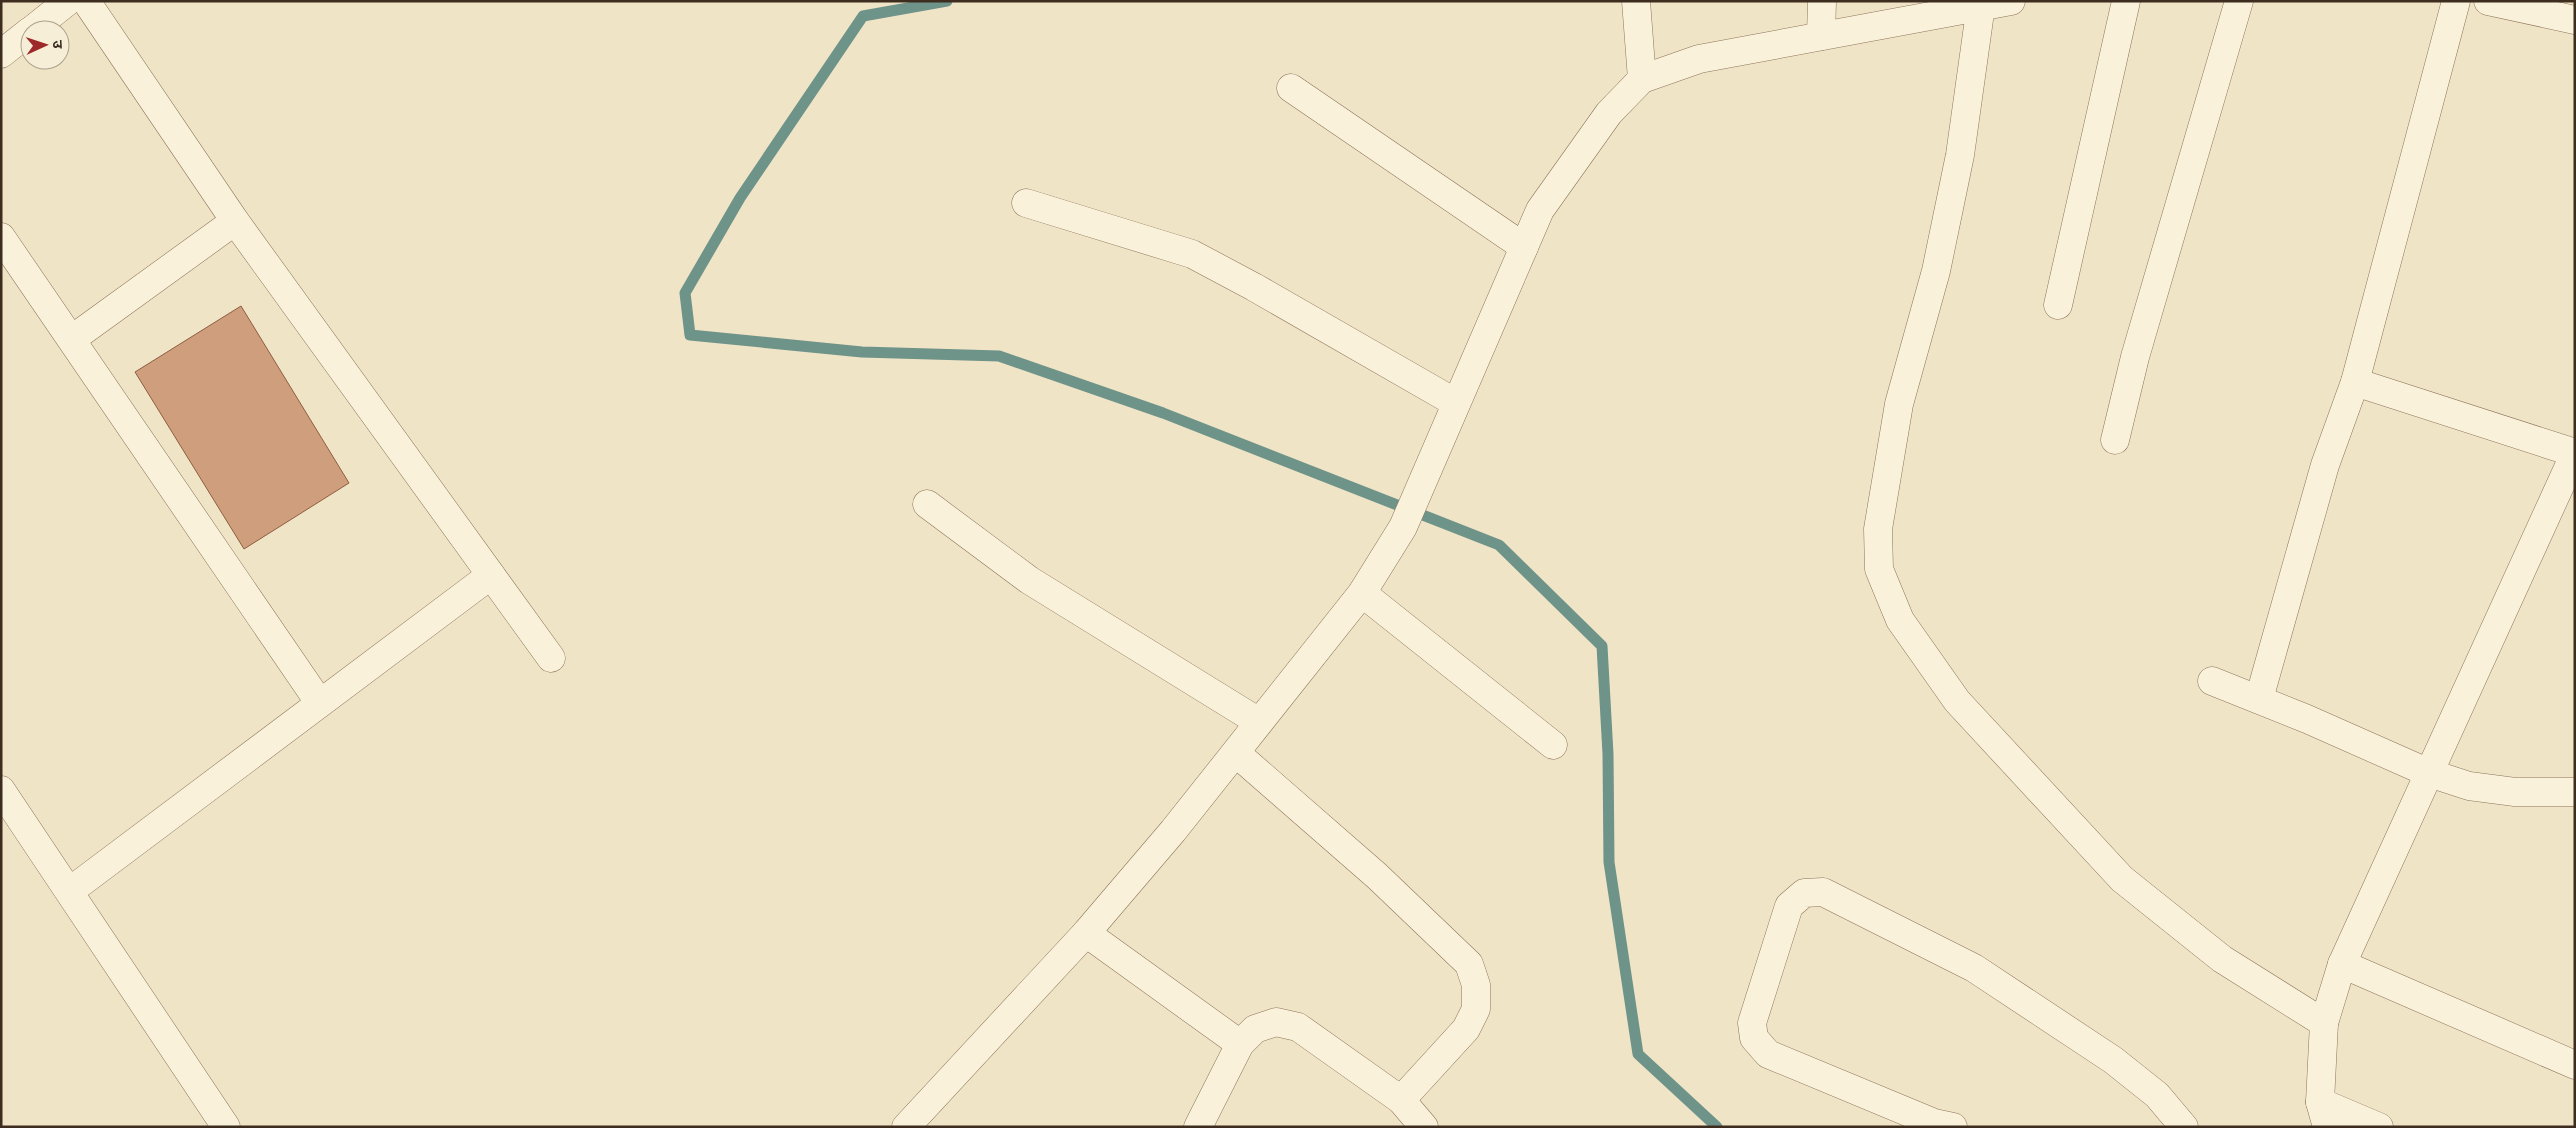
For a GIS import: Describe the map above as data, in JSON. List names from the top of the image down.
{
  "north": "right"
}
